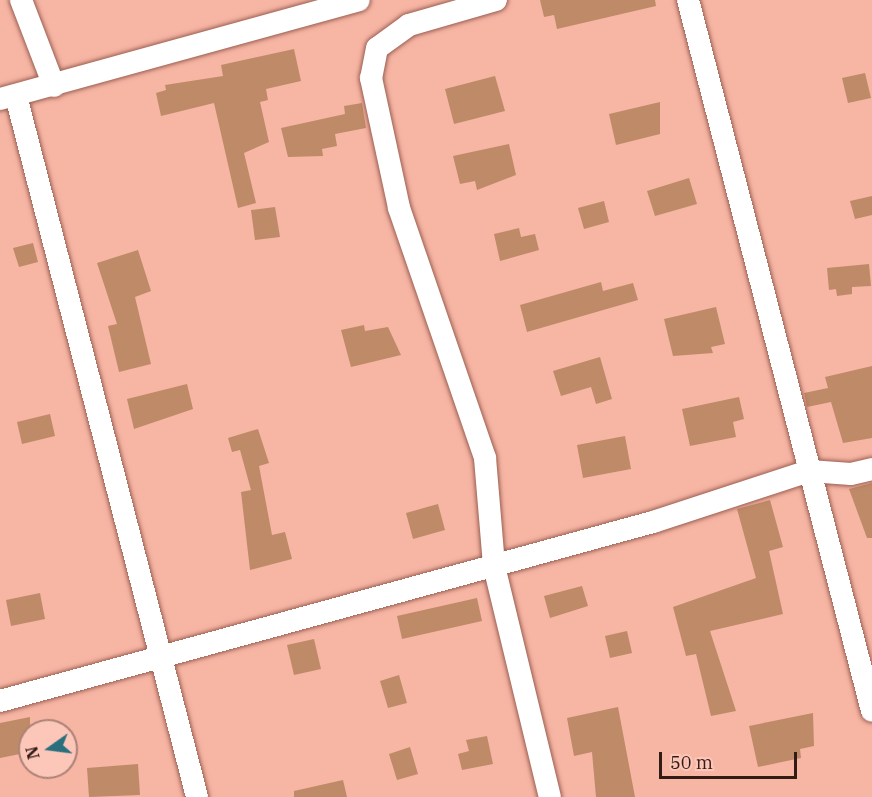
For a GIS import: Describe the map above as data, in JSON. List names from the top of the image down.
{
  "scale_bar": "50 m",
  "north": "left"
}
